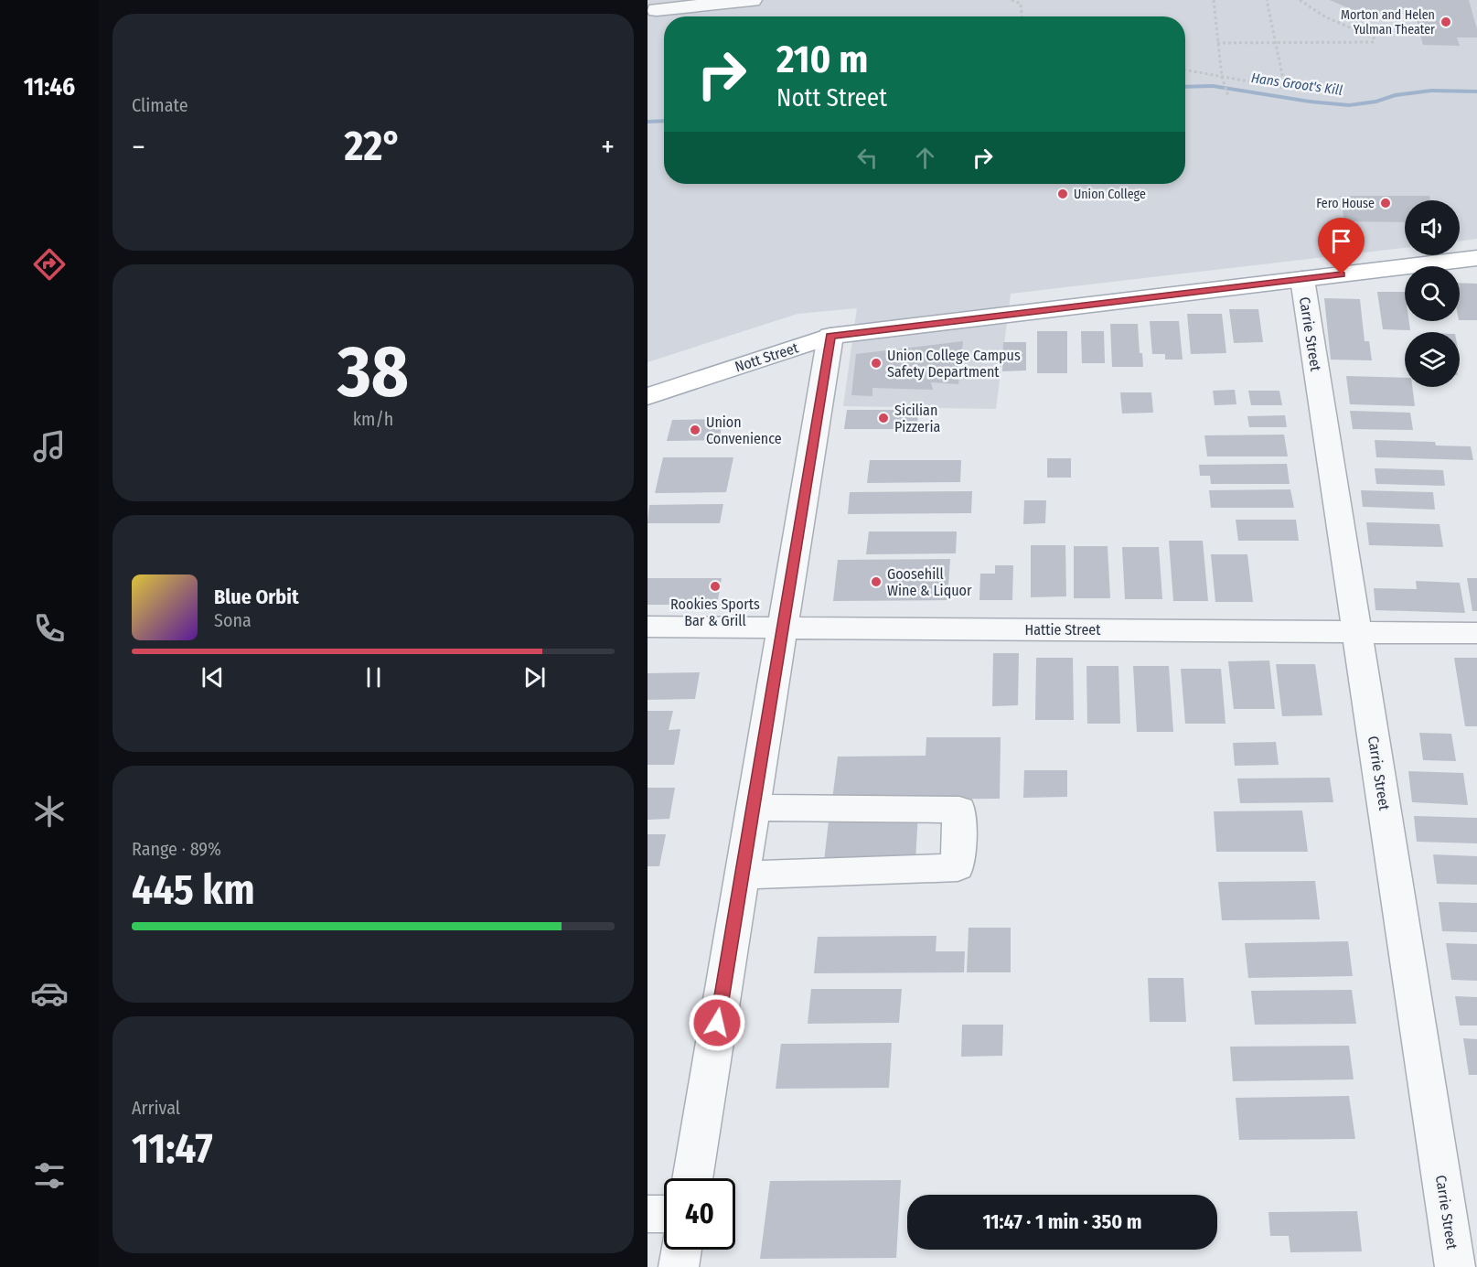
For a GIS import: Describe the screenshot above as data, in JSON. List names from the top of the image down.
{
  "streets": {
    "main road": ["Nott Street"],
    "street": ["Carrie Street", "Hattie Street"]
  },
  "crossings": [
    ["Carrie Street", "Nott Street"],
    ["Carrie Street", "Hattie Street"]
  ],
  "water": ["Hans Groot's Kill"],
  "places": [
    "Morton and Helen Yulman Theater",
    "Union College",
    "Fero House",
    "Union College Campus Safety Department",
    "Sicilian Pizzeria",
    "Union Convenience",
    "Goosehill Wine & Liquor",
    "Rookies Sports Bar & Grill"
  ],
  "page": {
    "tabs": "11:46",
    "tile": [
      "Climate",
      ["38", "km/h"],
      ["Range · 89%", "445 km"],
      ["Arrival", "11:47"]
    ],
    "turn": ["210 m", "Nott Street"],
    "heat": ["−", "22°", "+"],
    "song": ["Blue Orbit", "Sona"],
    "limit": "40",
    "trip": "11:47 · 1 min · 350 m"
  }
}
